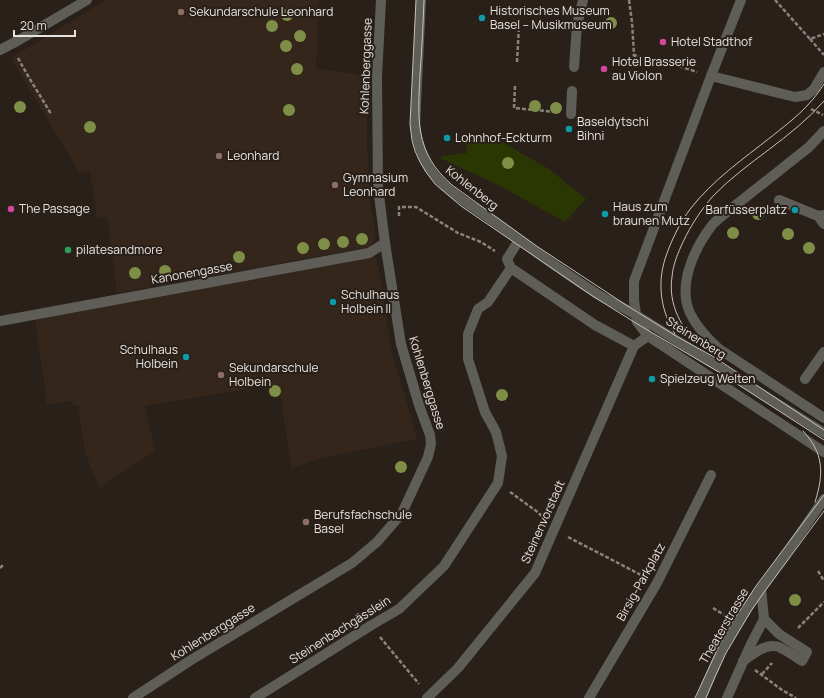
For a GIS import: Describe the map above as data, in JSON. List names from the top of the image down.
{
  "streets": {
    "street": [
      "Kohlenberggasse",
      "Kohlenberg",
      "Kanonengasse",
      "Steinenberg",
      "Steinenvorstadt",
      "Birsig-Parkplatz",
      "Theaterstrasse",
      "Steinenbachgässlein"
    ]
  },
  "crossings": [
    ["Kohlenberggasse", "Kanonengasse"],
    ["Kohlenberg", "Steinenberg"],
    ["Kohlenberg", "Steinenbachgässlein"]
  ],
  "places": [
    "Sekundarschule Leonhard",
    "Historisches Museum Basel – Musikmuseum",
    "Hotel Stadthof",
    "Hotel Brasserie au Violon",
    "Baseldytschi Bihni",
    "Lohnhof-Eckturm",
    "Leonhard",
    "Gymnasium Leonhard",
    "The Passage",
    "Barfüsserplatz",
    "Haus zum braunen Mutz",
    "pilatesandmore",
    "Schulhaus Holbein II",
    "Schulhaus Holbein",
    "Sekundarschule Holbein",
    "Spielzeug Welten",
    "Berufsfachschule Basel"
  ],
  "scale_bar": "20 m"
}
